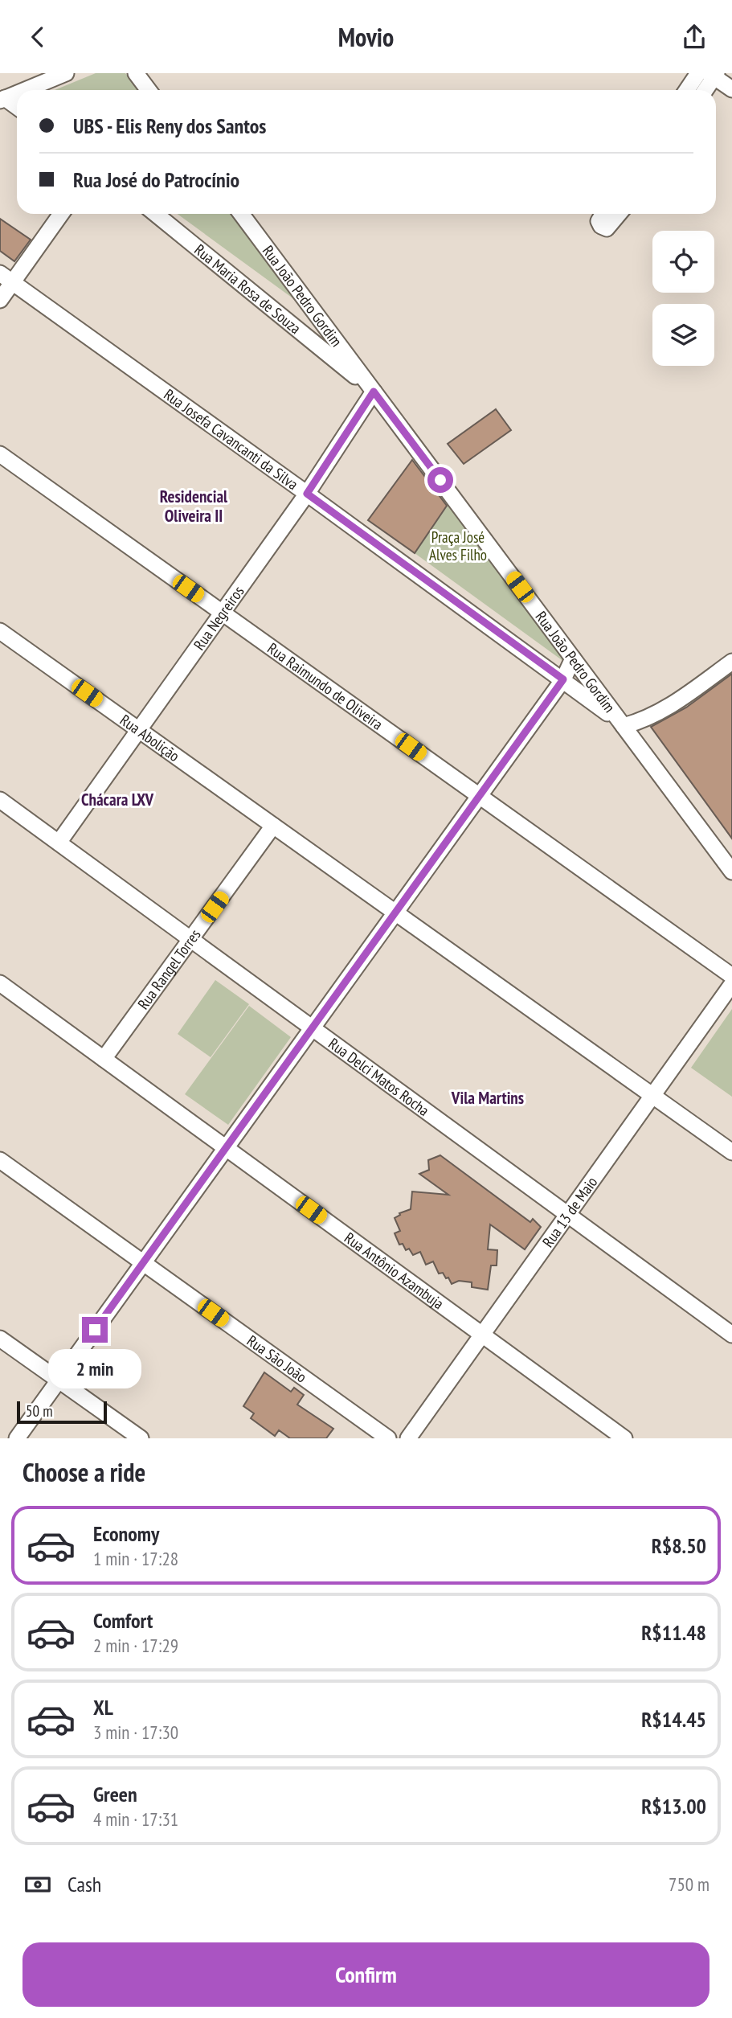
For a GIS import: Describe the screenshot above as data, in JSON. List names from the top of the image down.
{
  "streets": {
    "street": [
      "Rua Maria Rosa de Souza",
      "Rua João Pedro Gordim",
      "Rua Josefa Cavancanti da Silva",
      "Rua Negreiros",
      "Rua Raimundo de Oliveira",
      "Rua Abolição",
      "Rua Rangel Torres",
      "Rua Delci Matos Rocha",
      "Rua 13 de Maio",
      "Rua Antônio Azambuja",
      "Rua São João"
    ]
  },
  "crossings": [
    ["Rua Maria Rosa de Souza", "Rua João Pedro Gordim"],
    ["Rua Maria Rosa de Souza", "Rua Negreiros"],
    ["Rua João Pedro Gordim", "Rua Josefa Cavancanti da Silva"],
    ["Rua João Pedro Gordim", "Rua Negreiros"],
    ["Rua Josefa Cavancanti da Silva", "Rua Negreiros"],
    ["Rua Negreiros", "Rua Raimundo de Oliveira"],
    ["Rua Negreiros", "Rua Abolição"],
    ["Rua Negreiros", "Rua Delci Matos Rocha"],
    ["Rua Abolição", "Rua Rangel Torres"],
    ["Rua Abolição", "Rua 13 de Maio"],
    ["Rua Rangel Torres", "Rua Delci Matos Rocha"],
    ["Rua Rangel Torres", "Rua Antônio Azambuja"],
    ["Rua Delci Matos Rocha", "Rua 13 de Maio"],
    ["Rua 13 de Maio", "Rua Antônio Azambuja"]
  ],
  "districts": ["Residencial Oliveira II", "Chácara LXV", "Vila Martins"],
  "parks": ["Praça José Alves Filho"],
  "scale_bar": "50 m",
  "page": {
    "header": "Movio",
    "banner": ["UBS - Elis Reny dos Santos", "Rua José do Patrocínio"],
    "bubble": "2 min",
    "scale": "50 m",
    "heading": "Choose a ride",
    "list": [
      {
        "name": "Economy",
        "note": "1 min · 17:28",
        "value": "R$8.50"
      },
      {
        "name": "Comfort",
        "note": "2 min · 17:29",
        "value": "R$11.48"
      },
      {
        "name": "XL",
        "note": "3 min · 17:30",
        "value": "R$14.45"
      },
      {
        "name": "Green",
        "note": "4 min · 17:31",
        "value": "R$13.00"
      }
    ],
    "pay": ["Cash", "750 m"],
    "buttons": "Confirm"
  }
}
